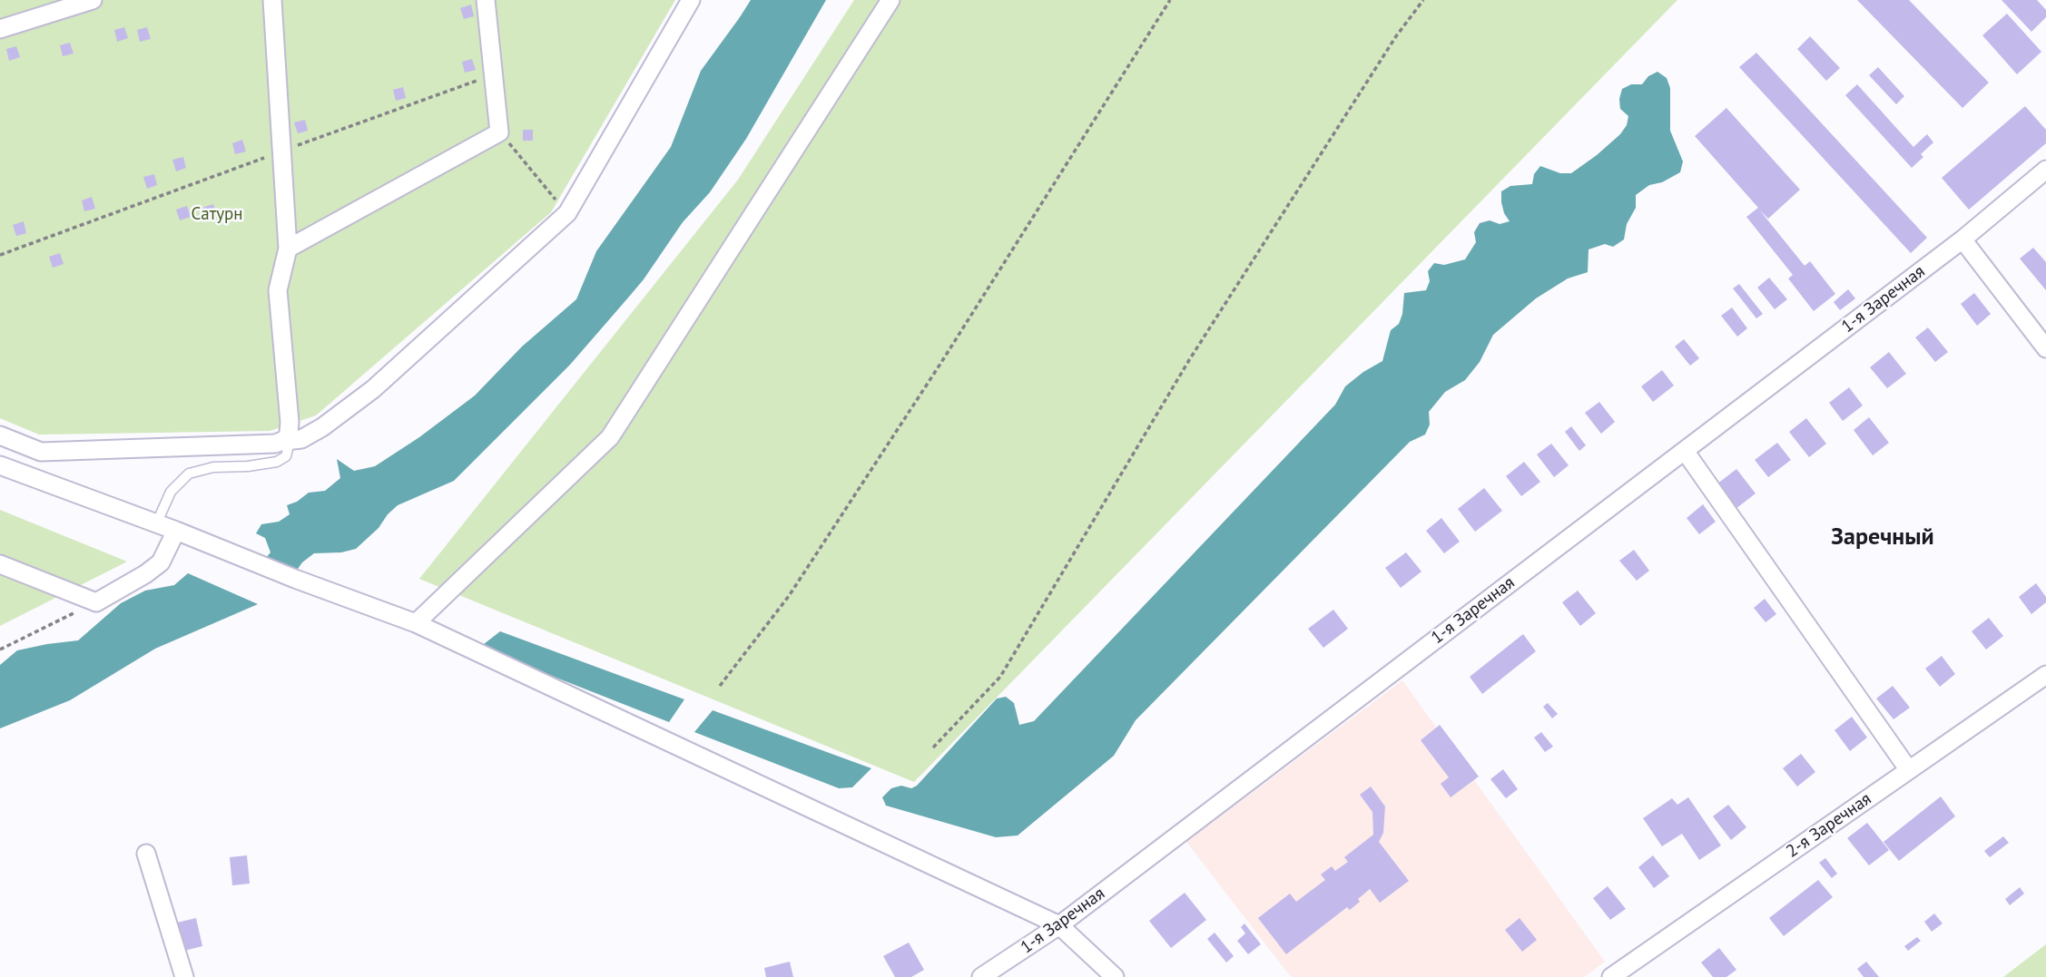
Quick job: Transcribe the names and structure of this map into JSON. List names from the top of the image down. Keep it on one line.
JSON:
{"streets":{"street":["1-я Заречная","2-я Заречная"]},"districts":["Заречный"],"parks":["Сатурн"]}
